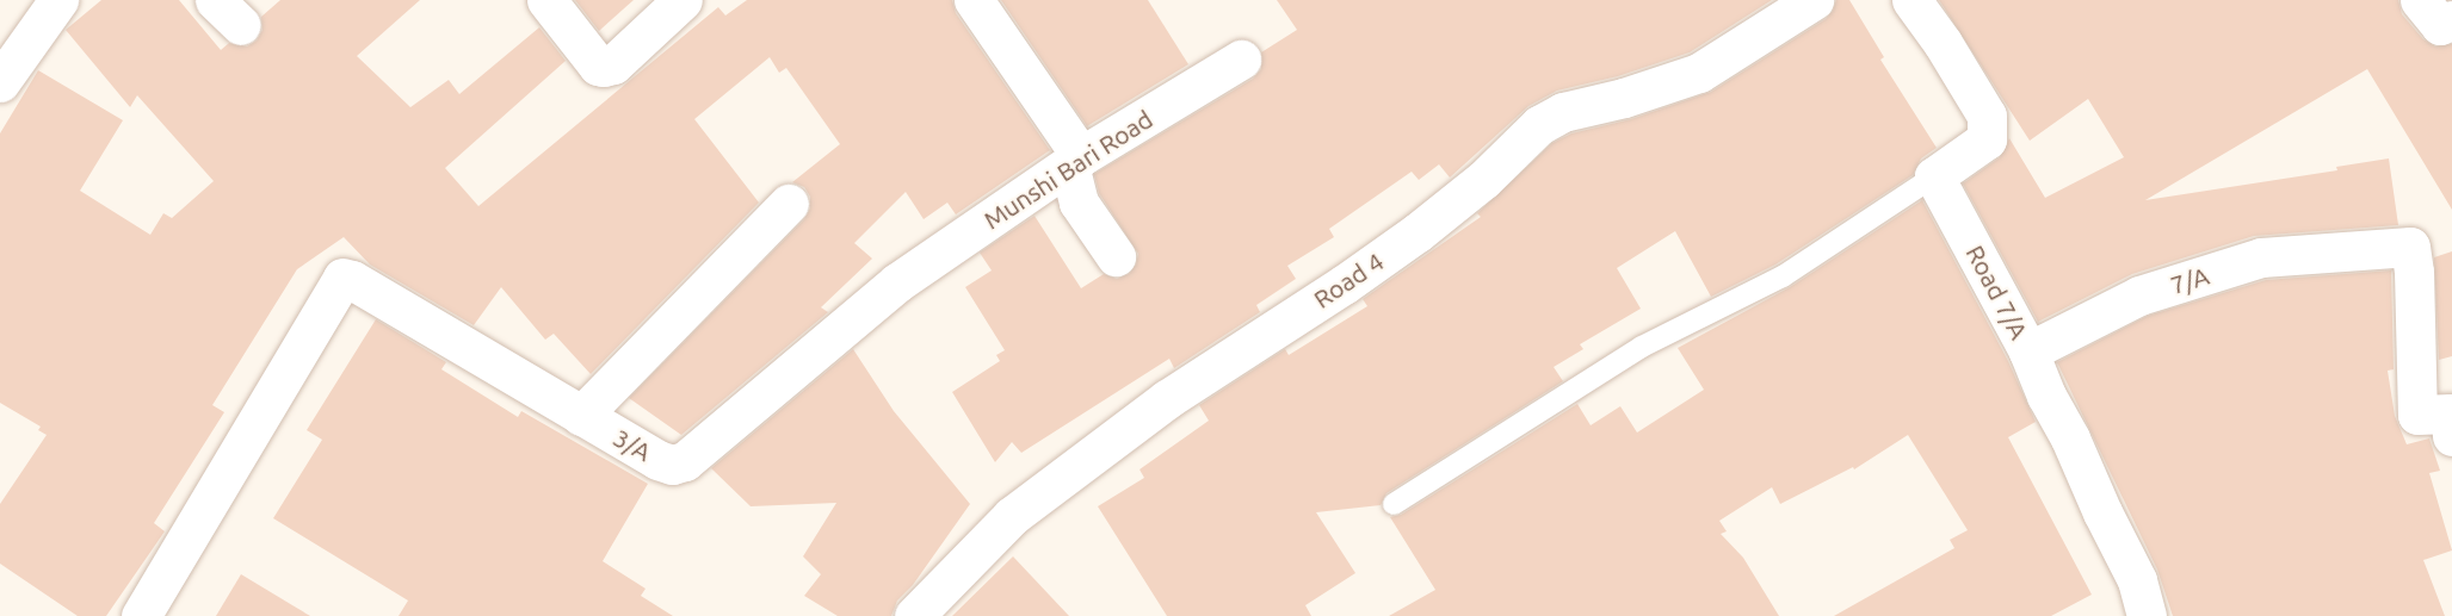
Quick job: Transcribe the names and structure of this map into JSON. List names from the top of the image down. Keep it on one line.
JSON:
{"streets":{"street":["Munshi Bari Road","Road 4","7/A","Road 7/A","3/A"]},"crossings":[["Munshi Bari Road","3/A"],["7/A","Road 7/A"]]}
